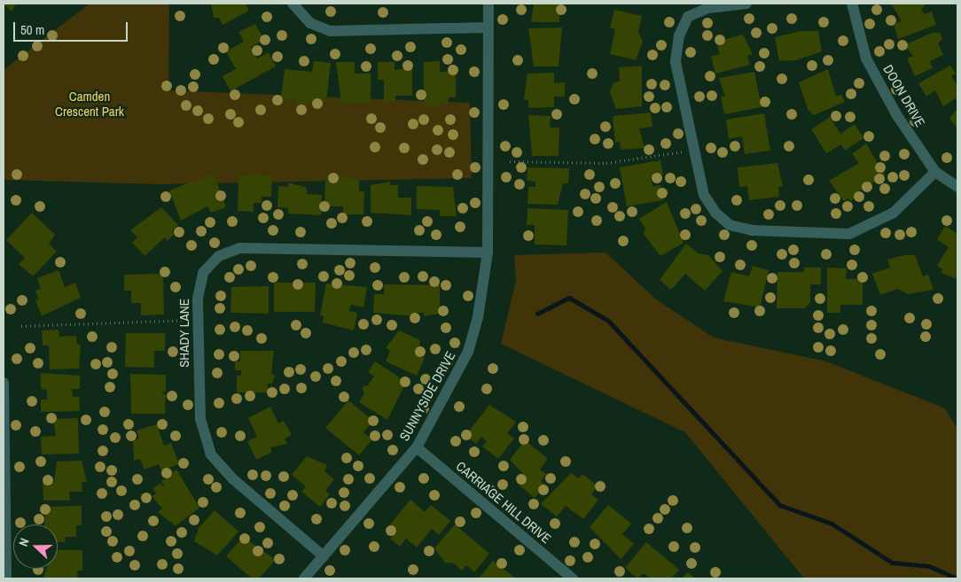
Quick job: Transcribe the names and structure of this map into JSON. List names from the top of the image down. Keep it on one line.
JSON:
{"streets":{"street":["DOON DRIVE","SHADY LANE","SUNNYSIDE DRIVE","CARRIAGE HILL DRIVE"]},"crossings":[["SHADY LANE","SUNNYSIDE DRIVE"],["SUNNYSIDE DRIVE","CARRIAGE HILL DRIVE"]],"parks":["Camden Crescent Park"],"scale_bar":"50 m","north":"left"}
